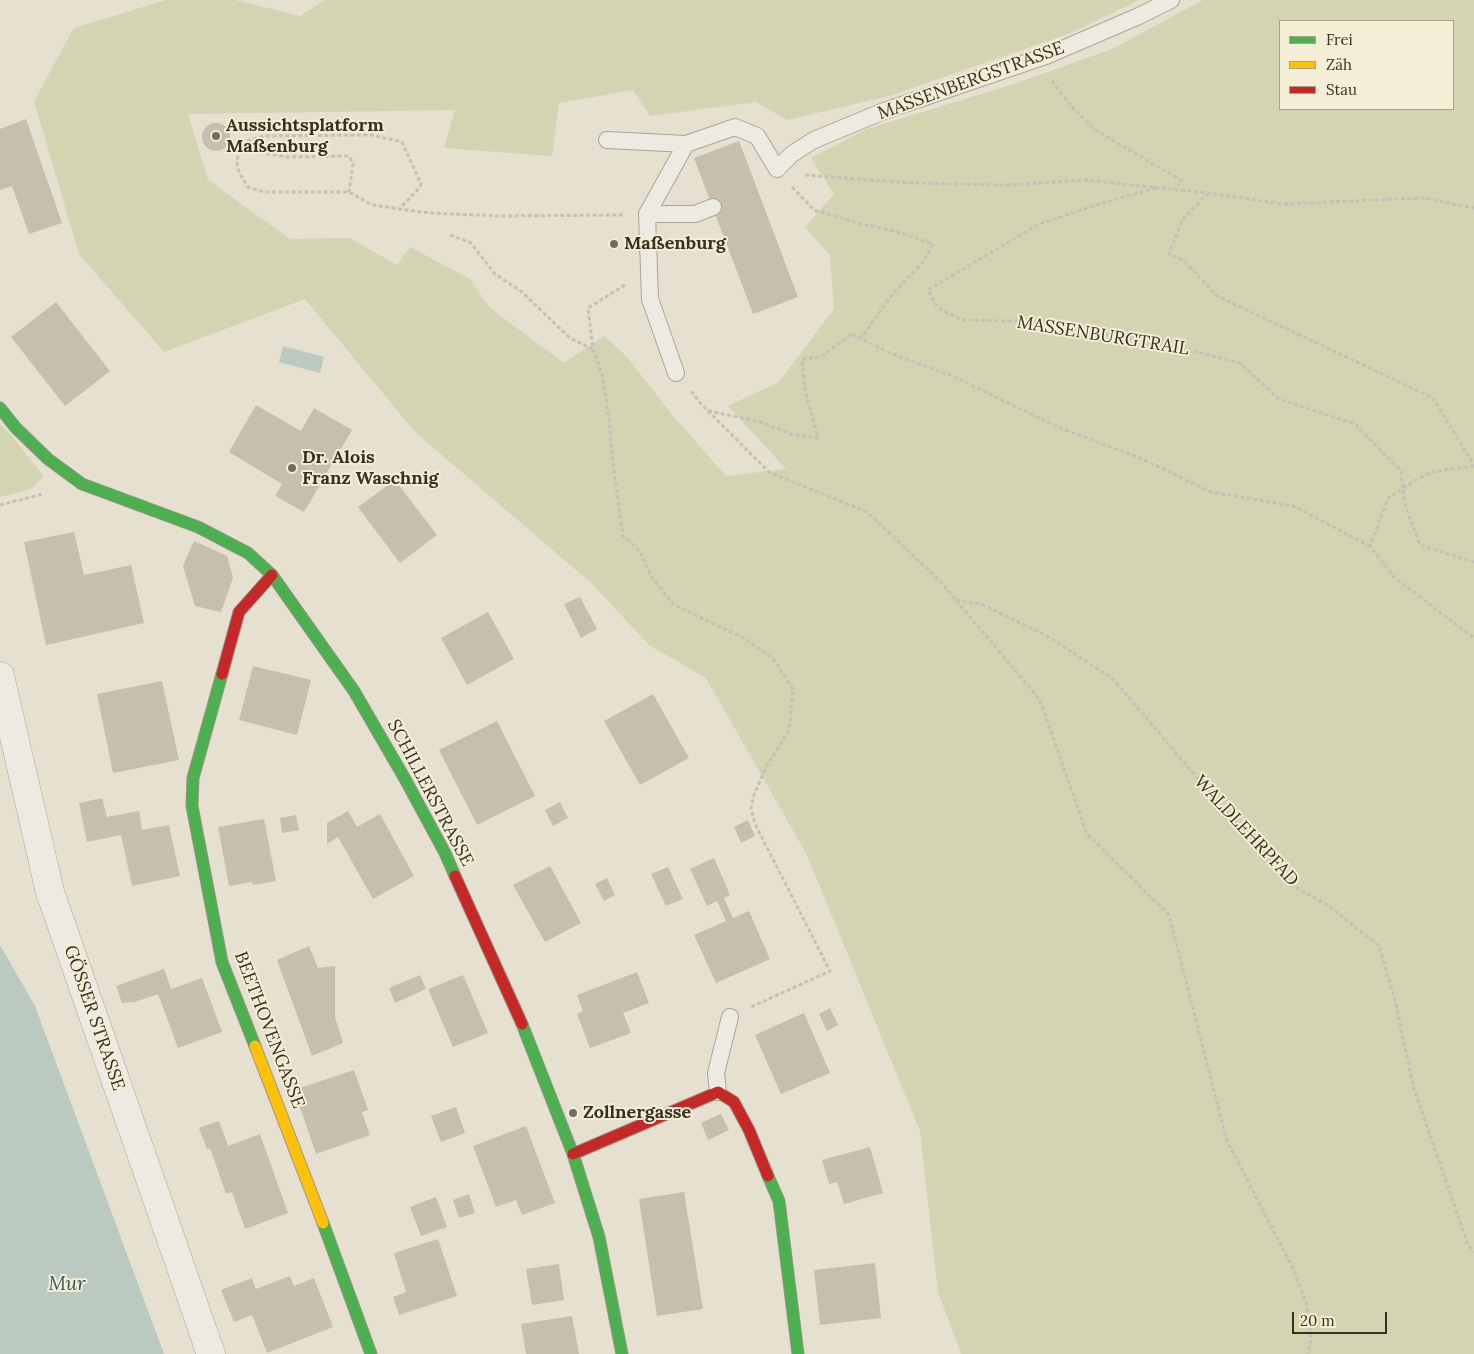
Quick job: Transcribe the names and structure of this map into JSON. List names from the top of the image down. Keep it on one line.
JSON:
{"streets":{"street":["SCHILLERSTRASSE","GÖSSER STRASSE","BEETHOVENGASSE"],"lane":["MASSENBERGSTRASSE"],"path":["MASSENBURGTRAIL","WALDLEHRPFAD"]},"crossings":[["SCHILLERSTRASSE","BEETHOVENGASSE"]],"water":["Mur"],"places":["Aussichtsplatform Maßenburg","Maßenburg","Dr. Alois Franz Waschnig","Zollnergasse"],"legend":["Frei","Zäh","Stau"],"scale_bar":"20 m"}
